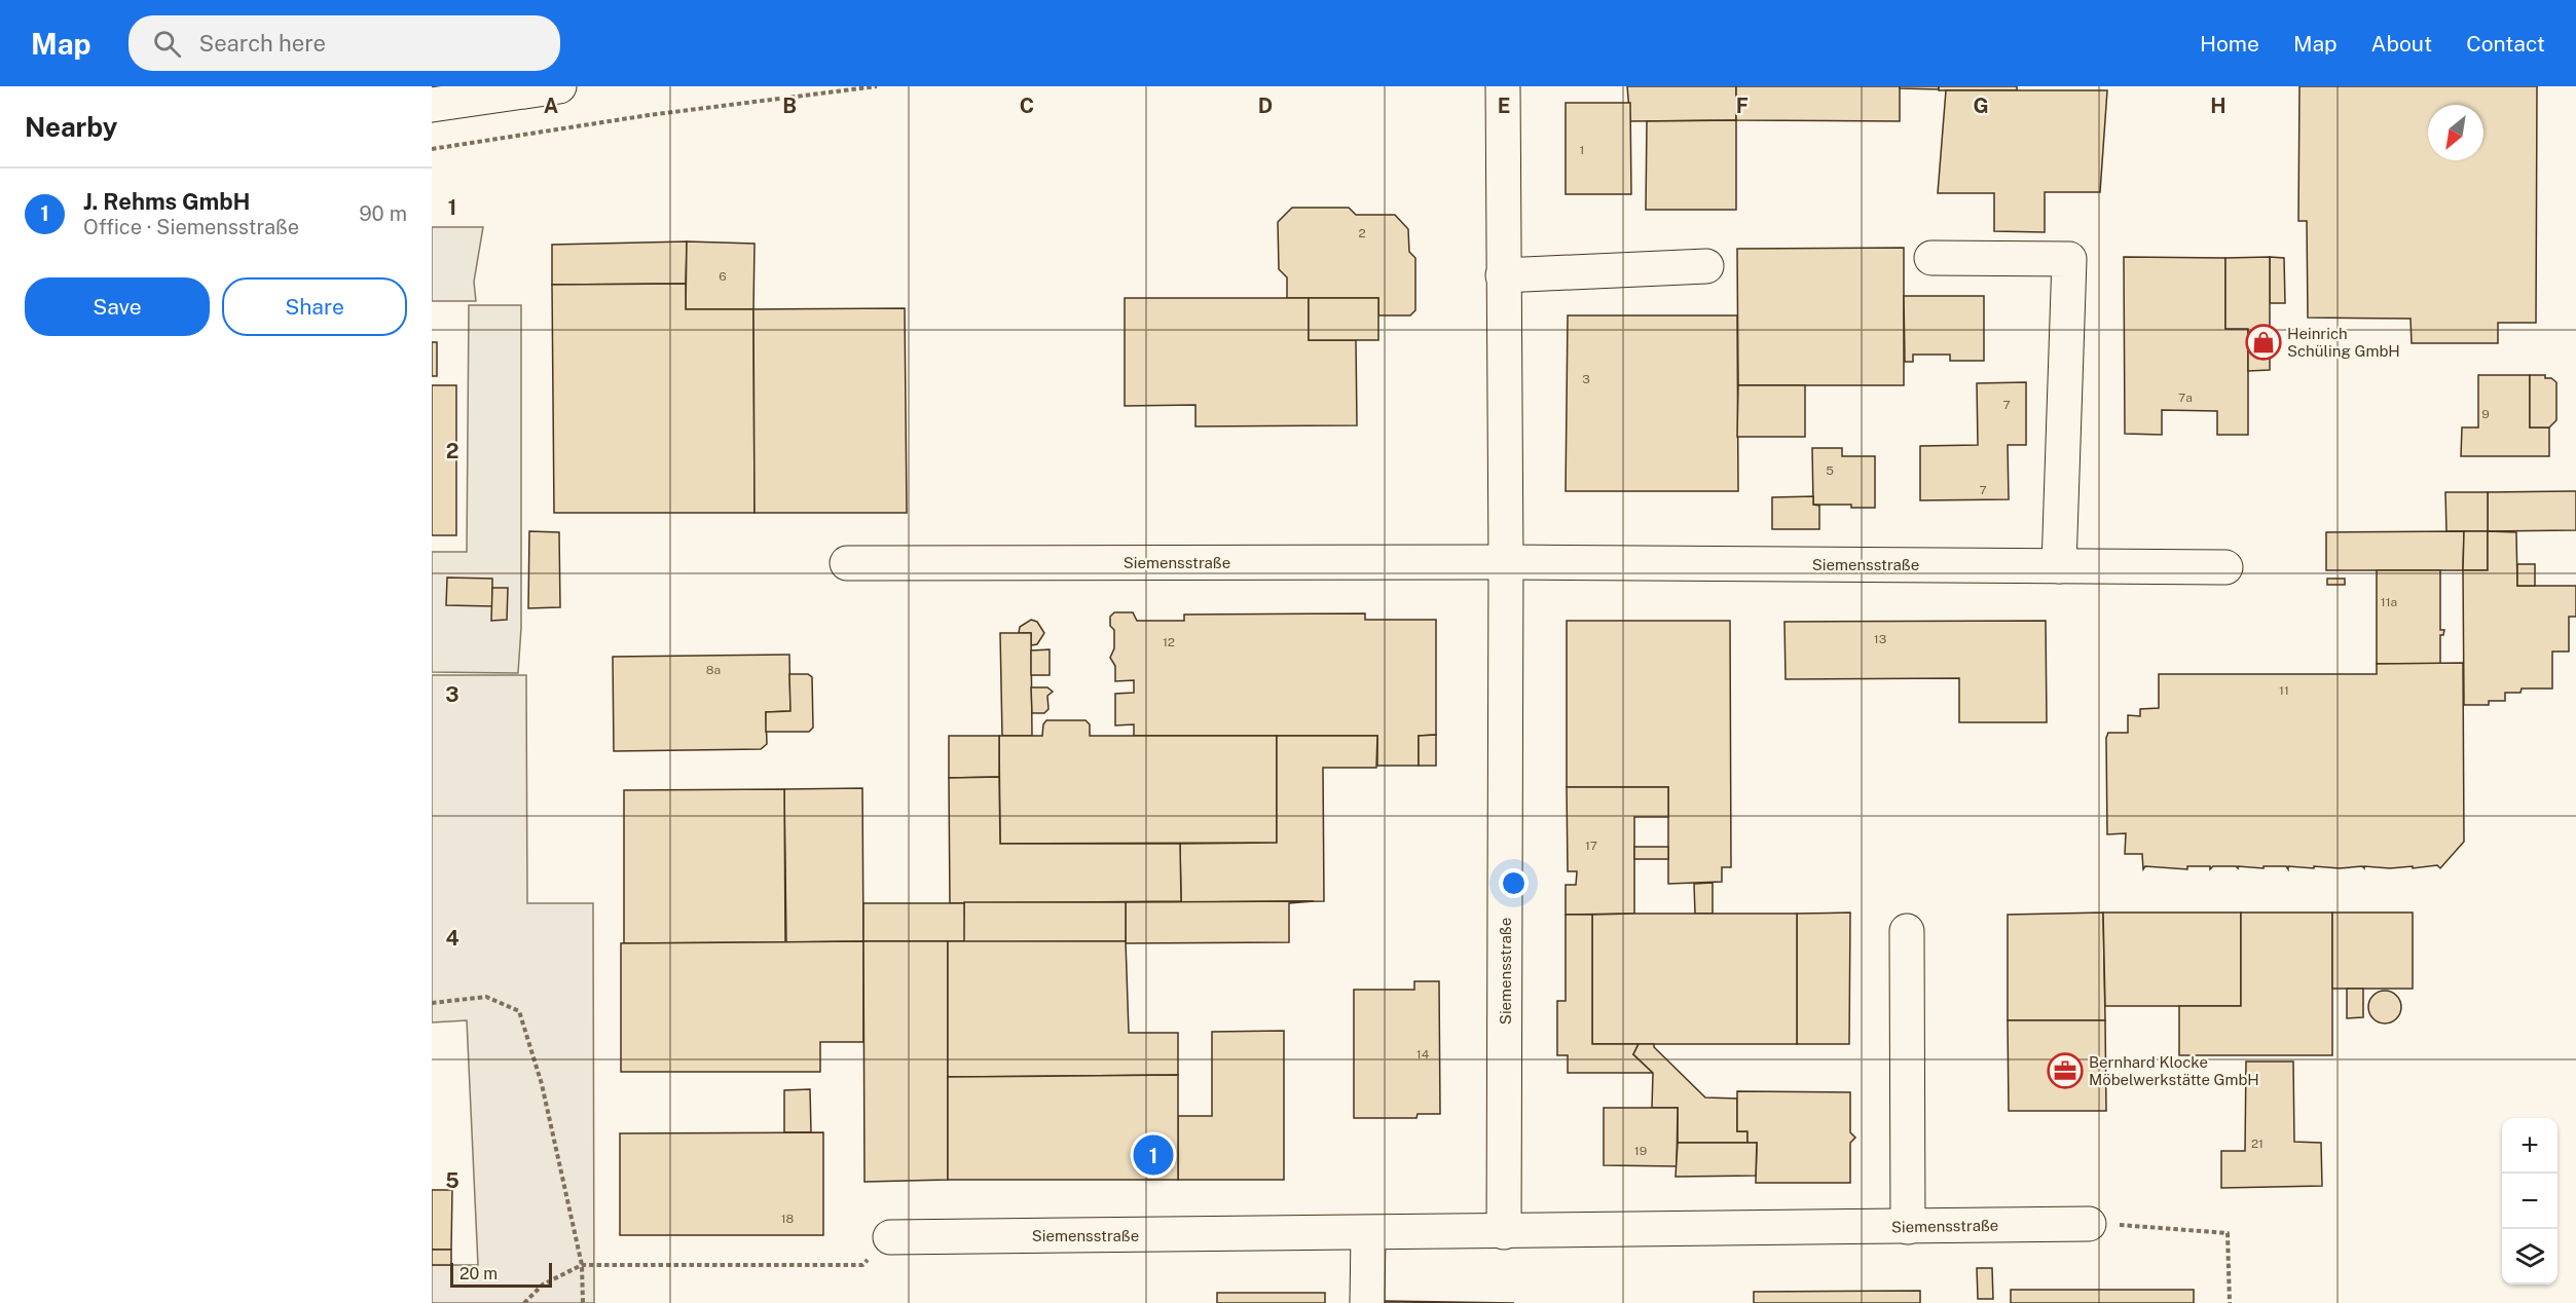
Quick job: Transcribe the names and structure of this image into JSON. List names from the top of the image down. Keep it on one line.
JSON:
{"streets":{"street":["Siemensstraße"]},"places":{"shop":["Heinrich Schüling GmbH"],"office":["Bernhard Klocke Möbelwerkstätte GmbH"]},"house_numbers":["1","2","6","3","7a","7","9","5","7","11a","13","12","8a","11","17","14","21","19","18"],"scale_bar":"20 m","north":"bottom left","page":{"header":"Map","search":"Search here","nav":["Home","Map","About","Contact"],"heading":"Nearby","list":[{"mark":"1","name":"J. Rehms GmbH","note":"Office · Siemensstraße","value":"90 m"}],"buttons":["Save","Share"],"map_buttons":["+","−"],"pins":"1","scale":"20 m"},"grid":{"columns":["A","B","C","D","E","F","G","H"],"rows":["1","2","3","4","5"]}}
